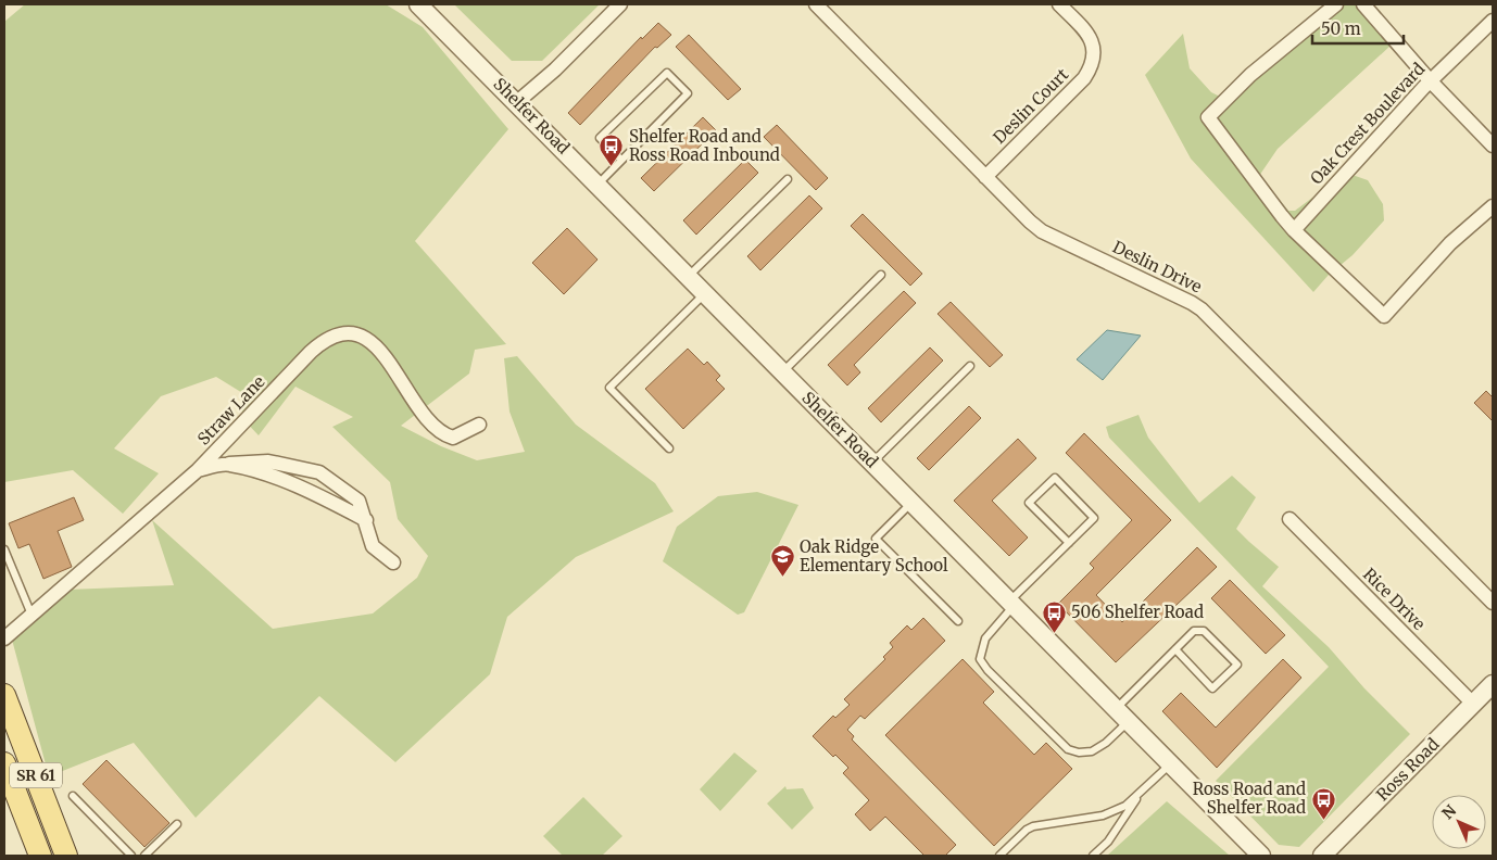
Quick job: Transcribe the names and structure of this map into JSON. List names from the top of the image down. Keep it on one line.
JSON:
{"streets":{"main road":["SR 61"],"street":["Deslin Court","Shelfer Road","Oak Crest Boulevard","Deslin Drive","Straw Lane","Rice Drive","Ross Road"]},"crossings":[["Deslin Court","Deslin Drive"],["Rice Drive","Ross Road"]],"places":{"bus stop":["Shelfer Road and Ross Road Inbound","506 Shelfer Road","Ross Road and Shelfer Road"],"school or university":["Oak Ridge Elementary School"]},"scale_bar":"50 m","north":"top left"}
